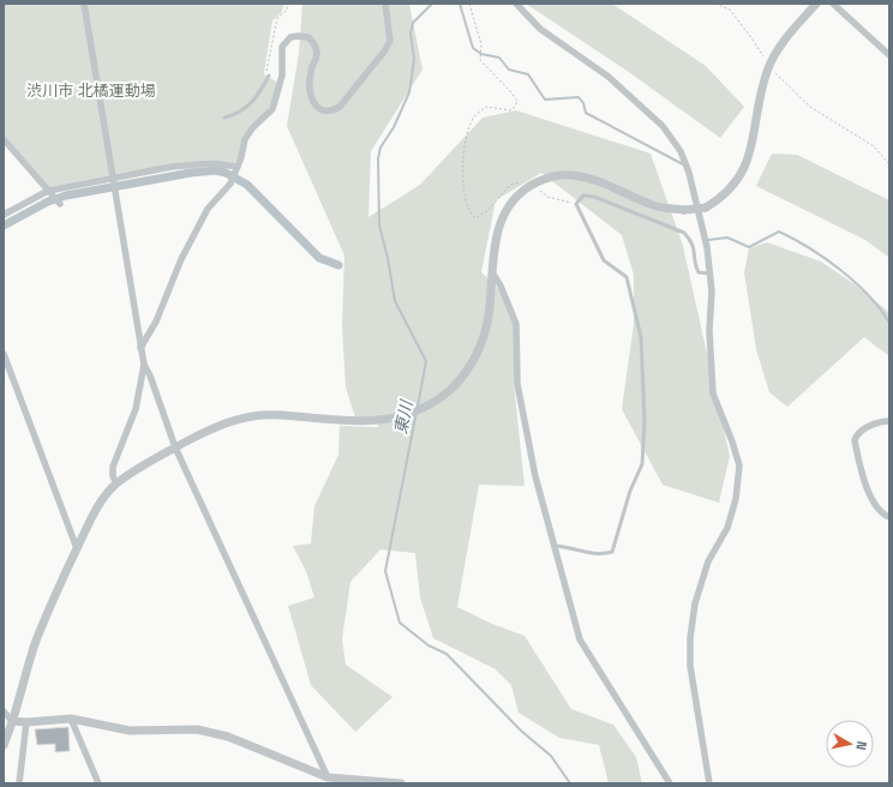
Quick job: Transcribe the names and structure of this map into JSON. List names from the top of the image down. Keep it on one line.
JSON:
{"water":["東川"],"parks":["渋川市 北橘運動場"],"north":"right"}
